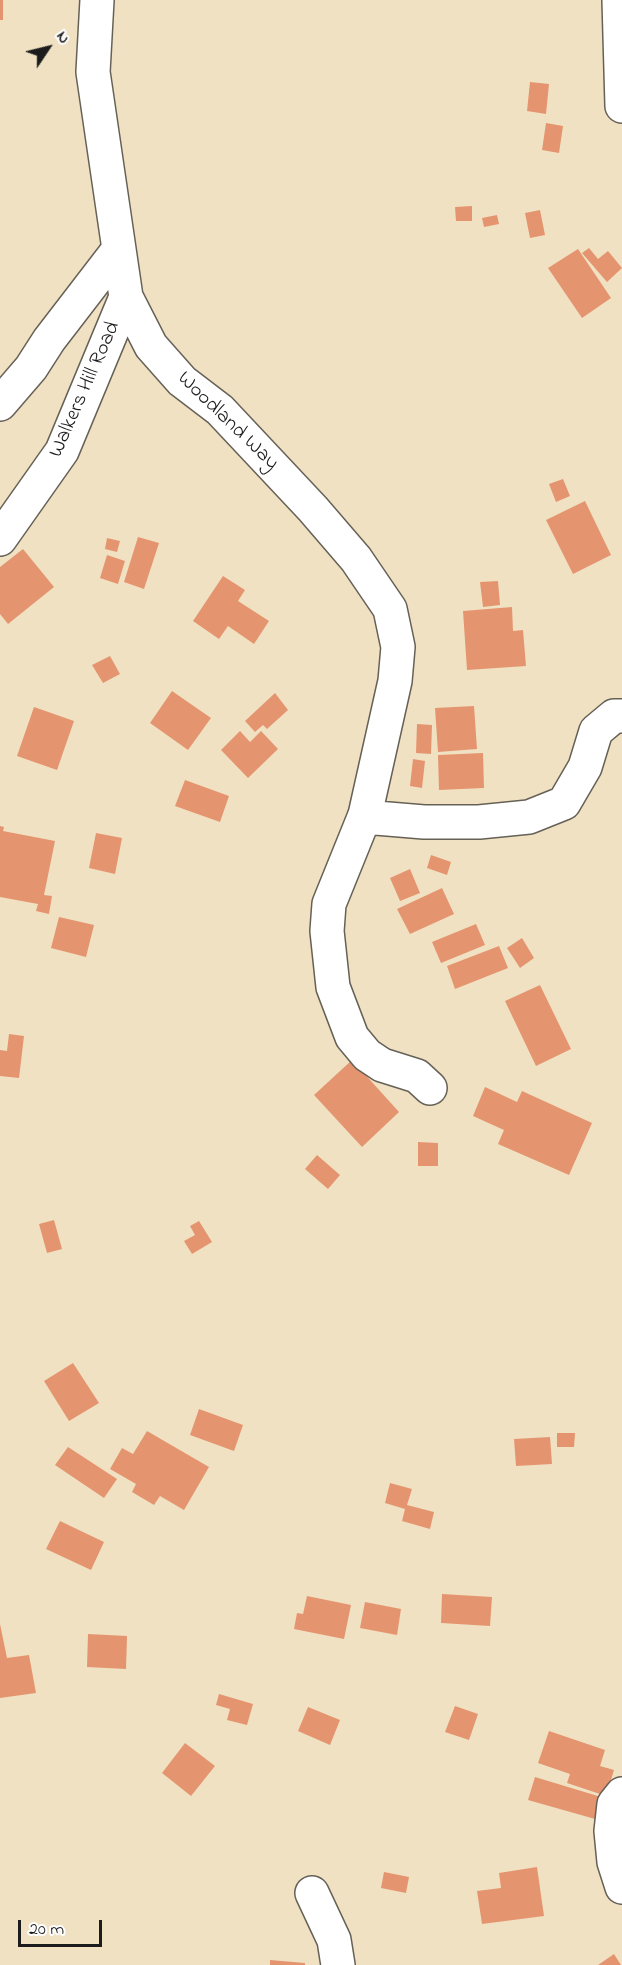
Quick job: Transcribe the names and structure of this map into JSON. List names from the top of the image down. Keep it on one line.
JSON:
{"streets":{"street":["Walkers Hill Road","Woodland Way"]},"crossings":[["Walkers Hill Road","Woodland Way"]],"scale_bar":"20 m","north":"top right"}
